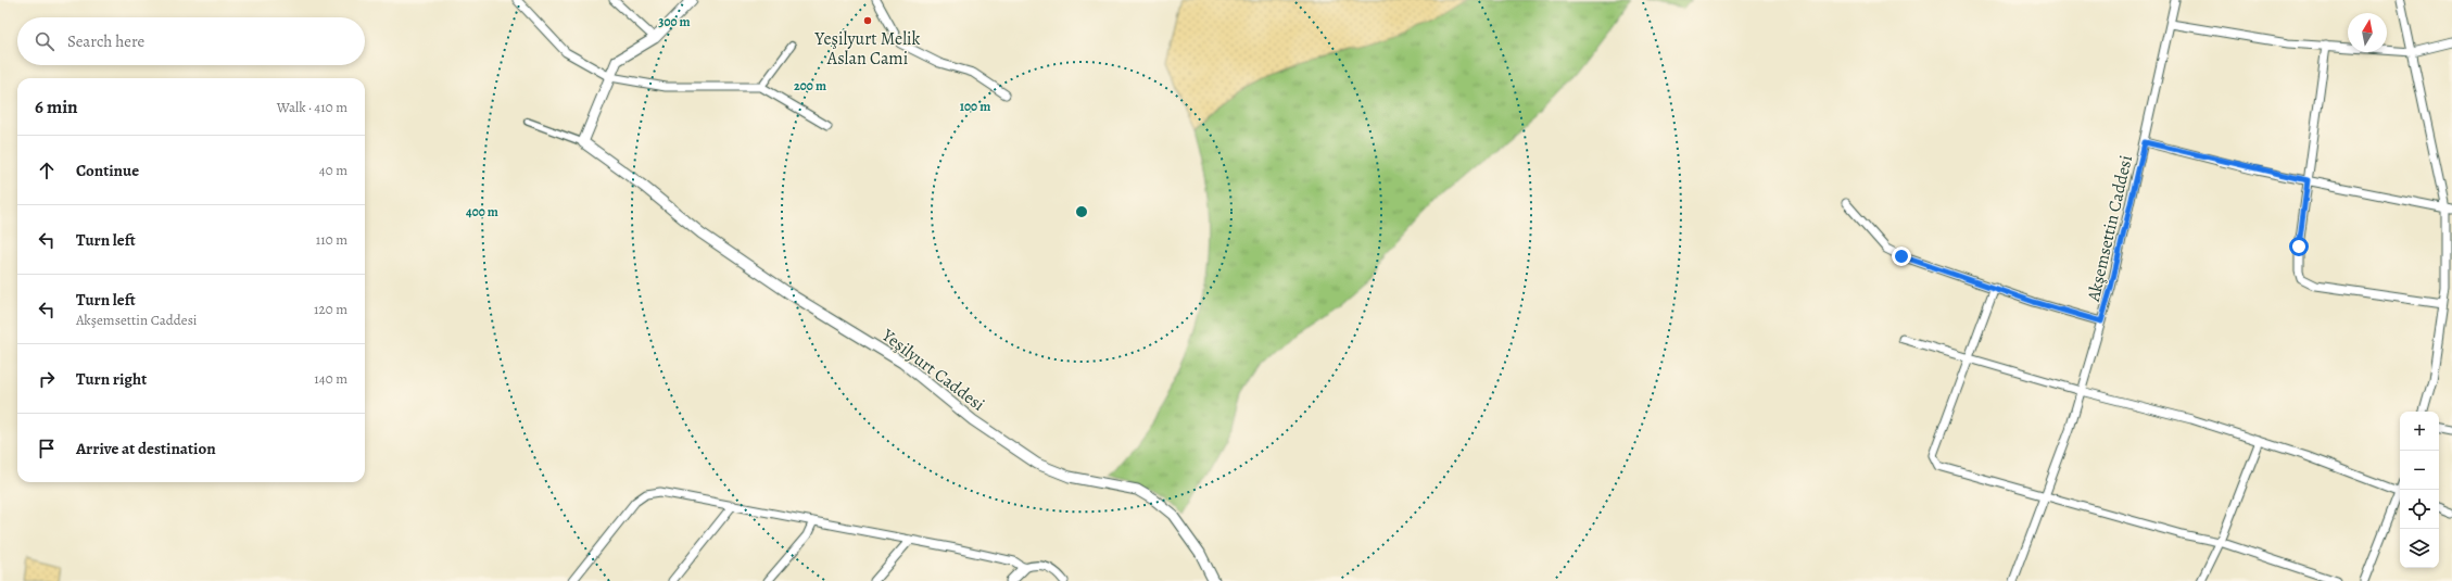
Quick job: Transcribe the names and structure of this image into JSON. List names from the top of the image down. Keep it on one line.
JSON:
{"streets":{"street":["Akşemsettin Caddesi","Yeşilyurt Caddesi"]},"places":["Yeşilyurt Melik Aslan Cami"],"north":"top","page":{"search":"Search here","heading":["6 min","Walk · 410 m"],"list":[["Continue","40 m"],["Turn left","110 m"],["Turn left","Akşemsettin Caddesi","120 m"],["Turn right","140 m"],"Arrive at destination"],"map_buttons":["+","−"]},"rings":["300 m","200 m","100 m","400 m"]}
